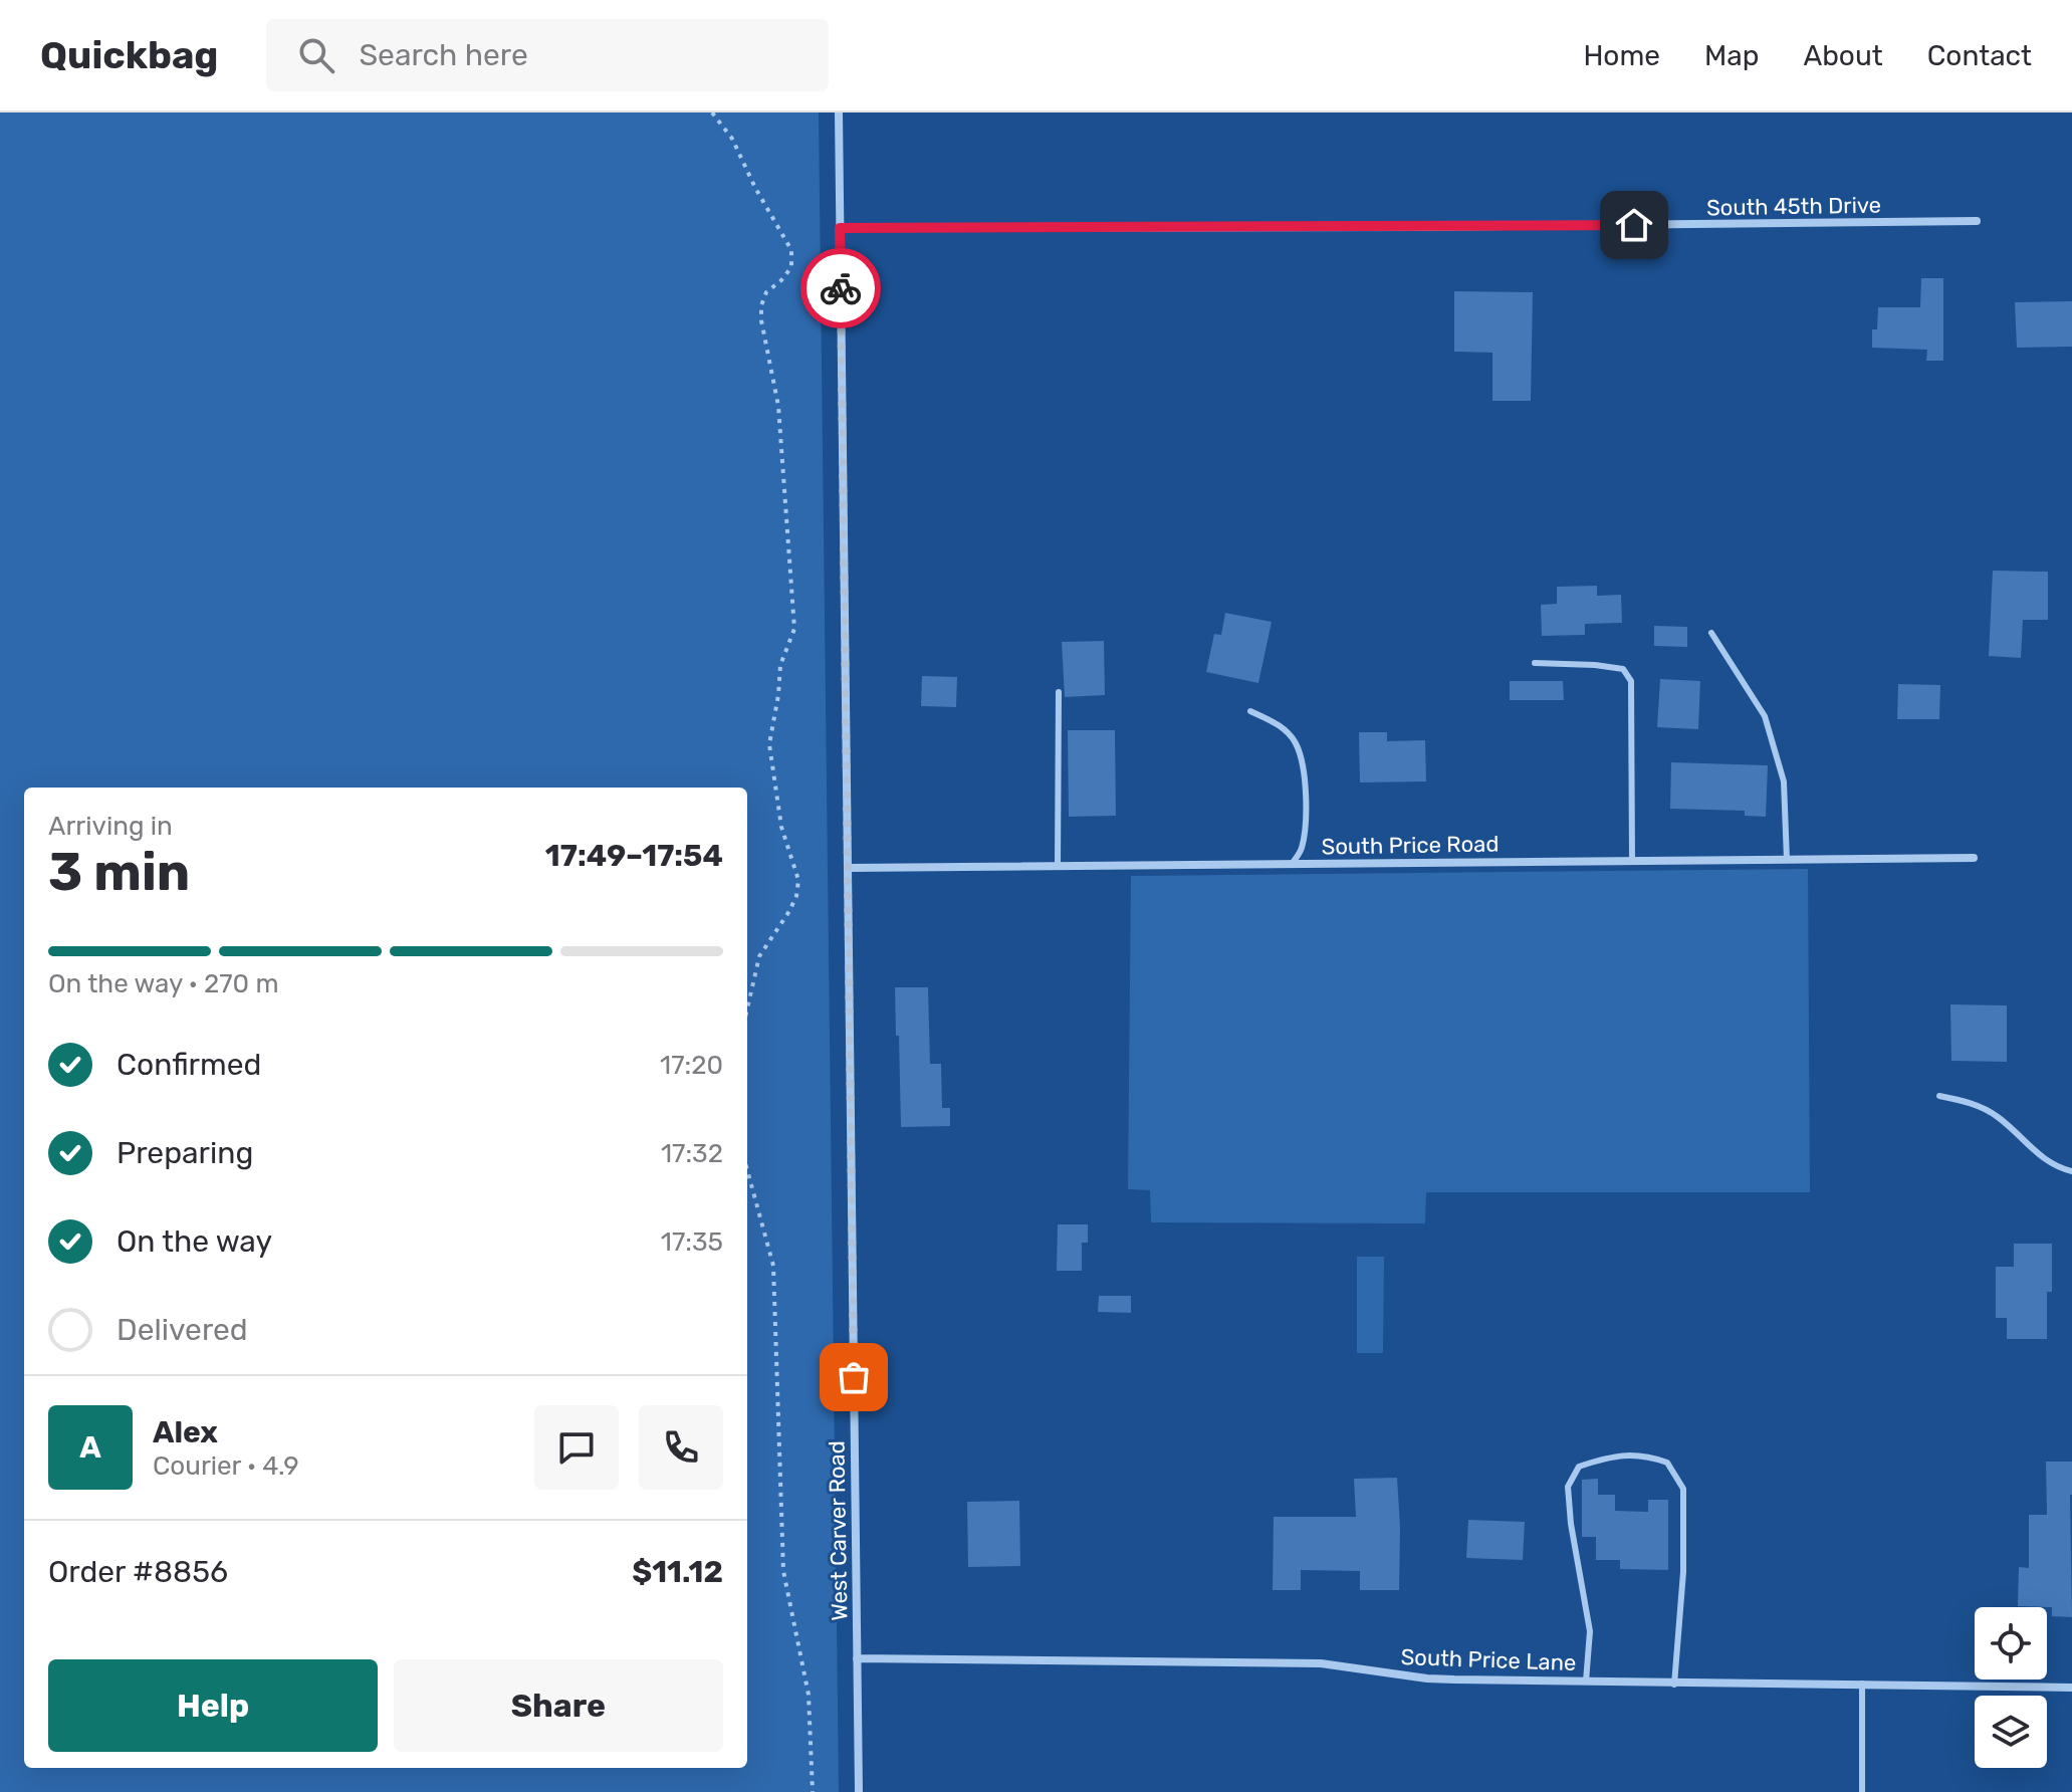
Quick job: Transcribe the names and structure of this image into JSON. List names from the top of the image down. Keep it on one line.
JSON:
{"streets":{"street":["South 45th Drive","South Price Road","West Carver Road","South Price Lane"]},"crossings":[["South 45th Drive","West Carver Road"],["South Price Road","West Carver Road"],["West Carver Road","South Price Lane"]],"page":{"header":"Quickbag","search":"Search here","nav":["Home","Map","About","Contact"],"heading":["3 min","Arriving in","17:49–17:54"],"panel":["Alex","Courier · 4.9","Order #8856","$11.12"],"bar":"On the way · 270 m","list":[["Confirmed","17:20"],["Preparing","17:32"],["On the way","17:35"],"Delivered"],"round":"A","buttons":["Help","Share"]}}
